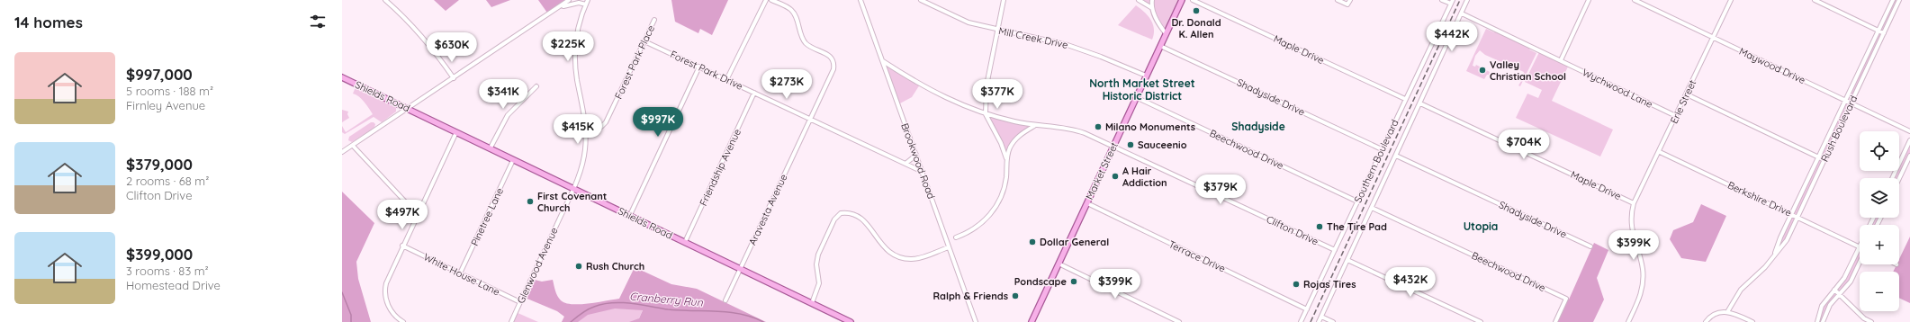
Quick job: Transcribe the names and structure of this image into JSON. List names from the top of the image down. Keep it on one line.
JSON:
{"streets":{"main road":["Shields Road","Market Street"],"street":["Mill Creek Drive","Maple Drive","Forest Park Place","Maywood Drive","Forest Park Drive","Wychwood Lane","Shadyside Drive","Erie Street","Rush Boulevard","Beechwood Drive","Brookwood Road","Southern Boulevard","Friendship Avenue","Berkshire Drive","Aravesta Avenue","Pinetree Lane","Clifton Drive","Terrace Drive","Glenwood Avenue","White House Lane"]},"crossings":[["Mill Creek Drive","Market Street"],["Maple Drive","Erie Street"],["Maple Drive","Southern Boulevard"],["Forest Park Place","Forest Park Drive"],["Forest Park Place","Glenwood Avenue"],["Maywood Drive","Erie Street"],["Maywood Drive","Rush Boulevard"],["Forest Park Drive","Brookwood Road"],["Forest Park Drive","Friendship Avenue"],["Forest Park Drive","Aravesta Avenue"],["Wychwood Lane","Erie Street"],["Wychwood Lane","Southern Boulevard"],["Shields Road","Friendship Avenue"],["Shields Road","Aravesta Avenue"],["Shields Road","Pinetree Lane"],["Shields Road","Glenwood Avenue"],["Shadyside Drive","Southern Boulevard"],["Shadyside Drive","Market Street"],["Erie Street","Berkshire Drive"],["Rush Boulevard","Berkshire Drive"],["Beechwood Drive","Southern Boulevard"],["Beechwood Drive","Market Street"],["Brookwood Road","Clifton Drive"],["Southern Boulevard","Clifton Drive"],["Southern Boulevard","Terrace Drive"],["Market Street","Clifton Drive"],["Market Street","Terrace Drive"],["Pinetree Lane","White House Lane"],["Glenwood Avenue","White House Lane"]],"districts":["North Market Street Historic District","Shadyside","Utopia"],"water":["Cranberry Run"],"places":["Dr. Donald K. Allen","Valley Christian School","Milano Monuments","Sauceenio","A Hair Addiction","First Covenant Church","The Tire Pad","Dollar General","Rush Church","Pondscape","Rojas Tires","Ralph & Friends"],"page":{"heading":"14 homes","price":["$442K","$225K","$630K","$273K","$341K","$377K","$997K","$415K","$704K","$379K","$497K","$399K","$432K","$399K"],"list":[{"name":"$997,000","note":"5 rooms · 188 m² · Firnley Avenue"},{"name":"$379,000","note":"2 rooms · 68 m² · Clifton Drive"},{"name":"$399,000","note":"3 rooms · 83 m² · Homestead Drive"}],"map_buttons":["+","−"]}}
